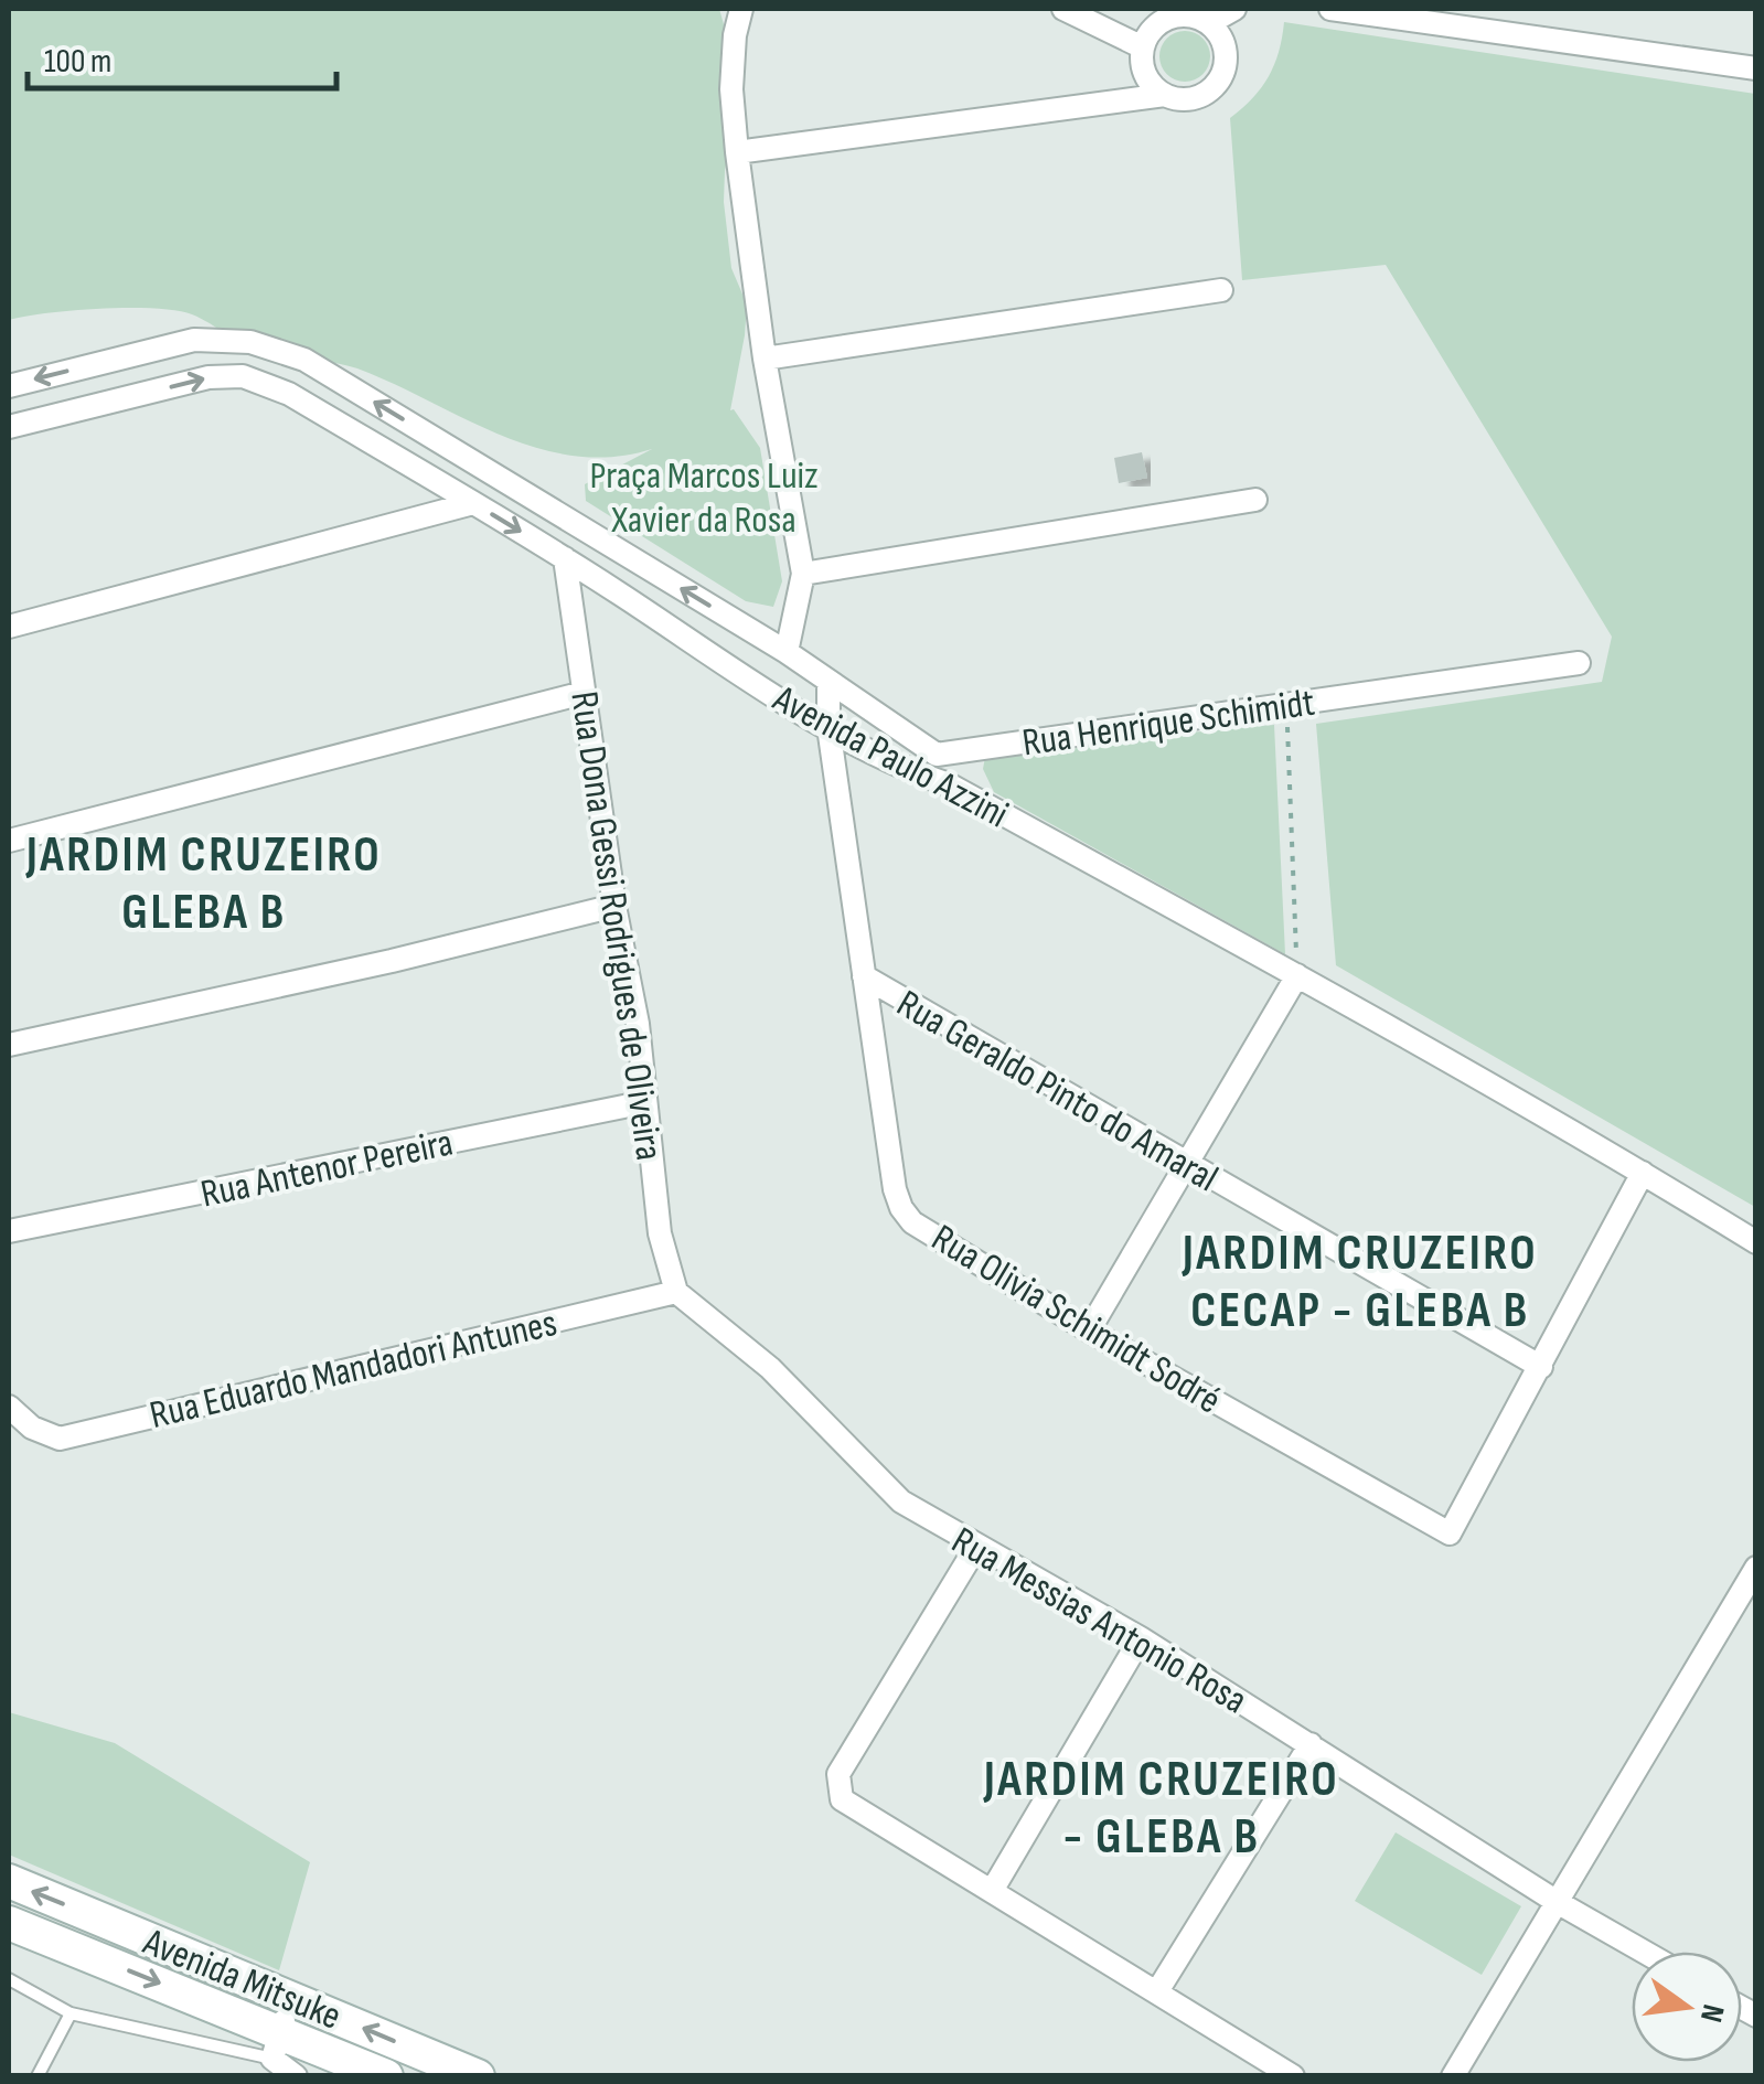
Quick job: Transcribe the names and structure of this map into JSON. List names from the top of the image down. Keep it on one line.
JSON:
{"streets":{"main road":["Avenida Mitsuke"],"street":["Rua Henrique Schimidt","Avenida Paulo Azzini","Rua Dona Gessi Rodrigues de Oliveira","Rua Geraldo Pinto do Amaral","Rua Antenor Pereira","Rua Olivia Schimidt Sodré","Rua Eduardo Mandadori Antunes","Rua Messias Antonio Rosa"]},"crossings":[["Avenida Paulo Azzini","Rua Dona Gessi Rodrigues de Oliveira"],["Avenida Paulo Azzini","Rua Olivia Schimidt Sodré"],["Rua Dona Gessi Rodrigues de Oliveira","Rua Antenor Pereira"],["Rua Dona Gessi Rodrigues de Oliveira","Rua Eduardo Mandadori Antunes"],["Rua Dona Gessi Rodrigues de Oliveira","Rua Messias Antonio Rosa"],["Rua Geraldo Pinto do Amaral","Rua Olivia Schimidt Sodré"],["Rua Eduardo Mandadori Antunes","Rua Messias Antonio Rosa"]],"districts":["JARDIM CRUZEIRO GLEBA B","JARDIM CRUZEIRO CECAP - GLEBA B","JARDIM CRUZEIRO - GLEBA B"],"parks":["Praça Marcos Luiz Xavier da Rosa"],"scale_bar":"100 m","north":"right"}
